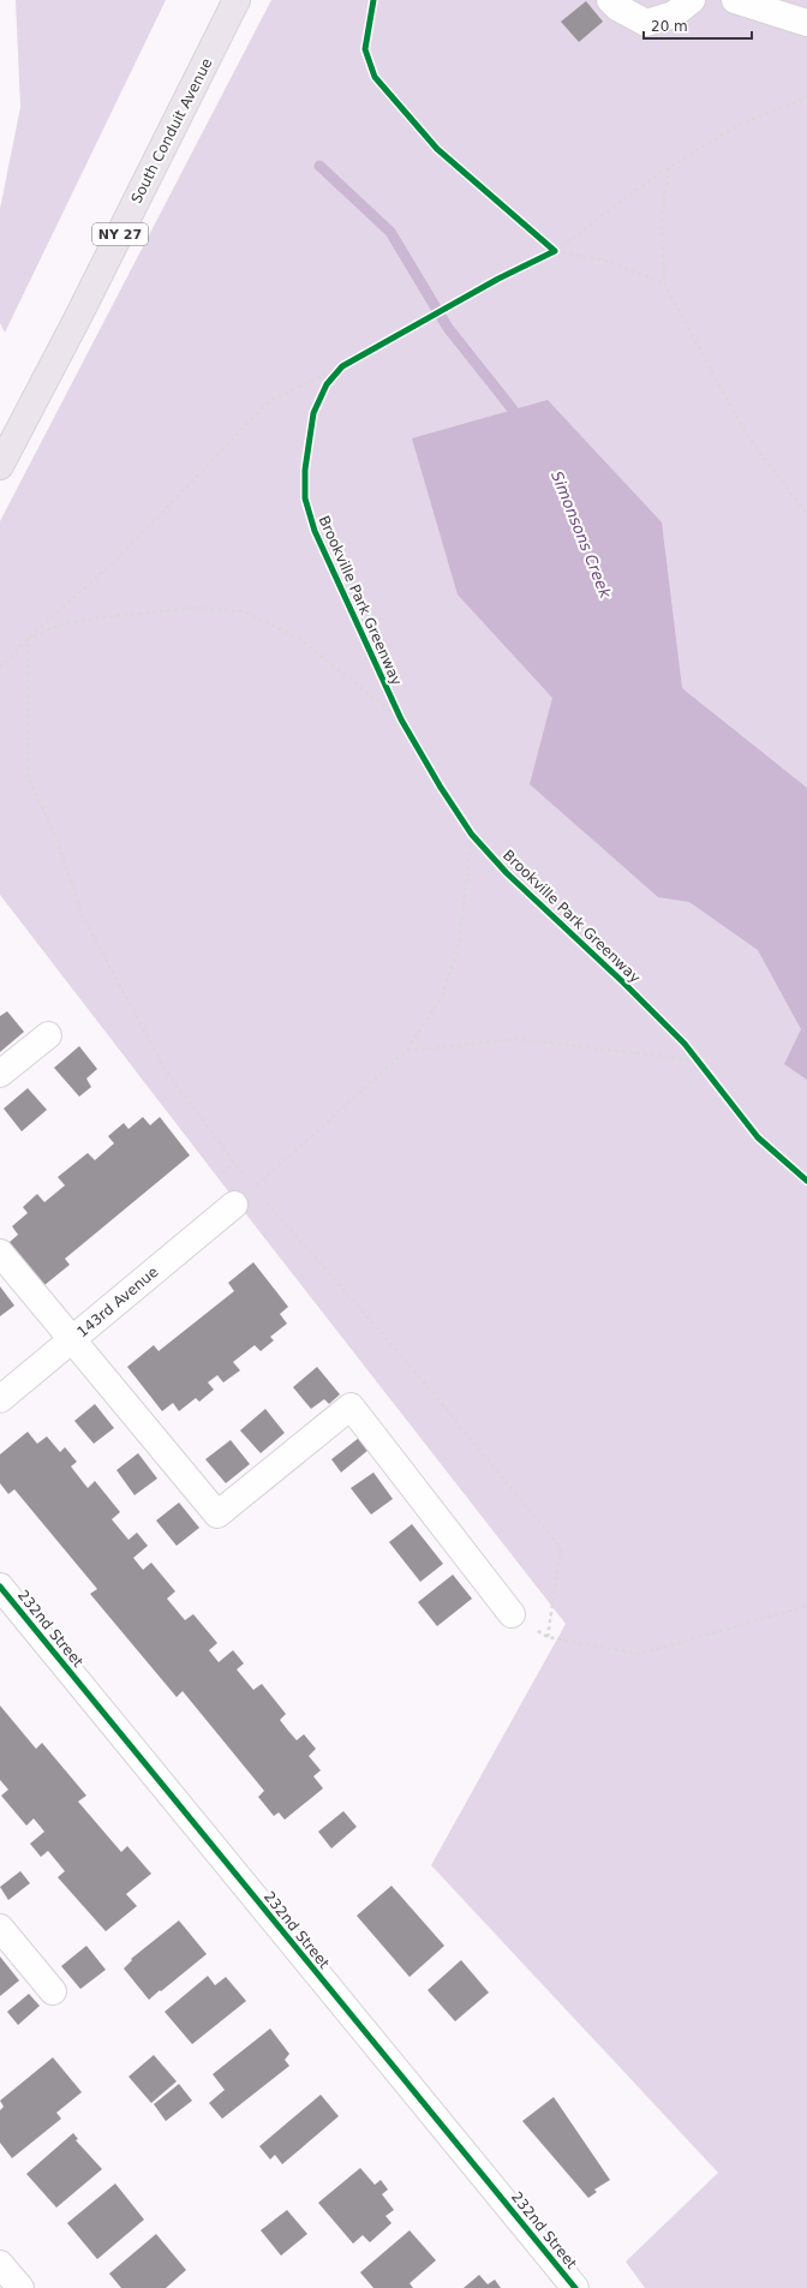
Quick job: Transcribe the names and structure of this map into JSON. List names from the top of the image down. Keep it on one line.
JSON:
{"streets":{"highway":["South Conduit Avenue","NY 27"],"street":["143rd Avenue","232nd Street"],"cycle path":["Brookville Park Greenway"]},"water":["Simonsons Creek"],"scale_bar":"20 m"}
